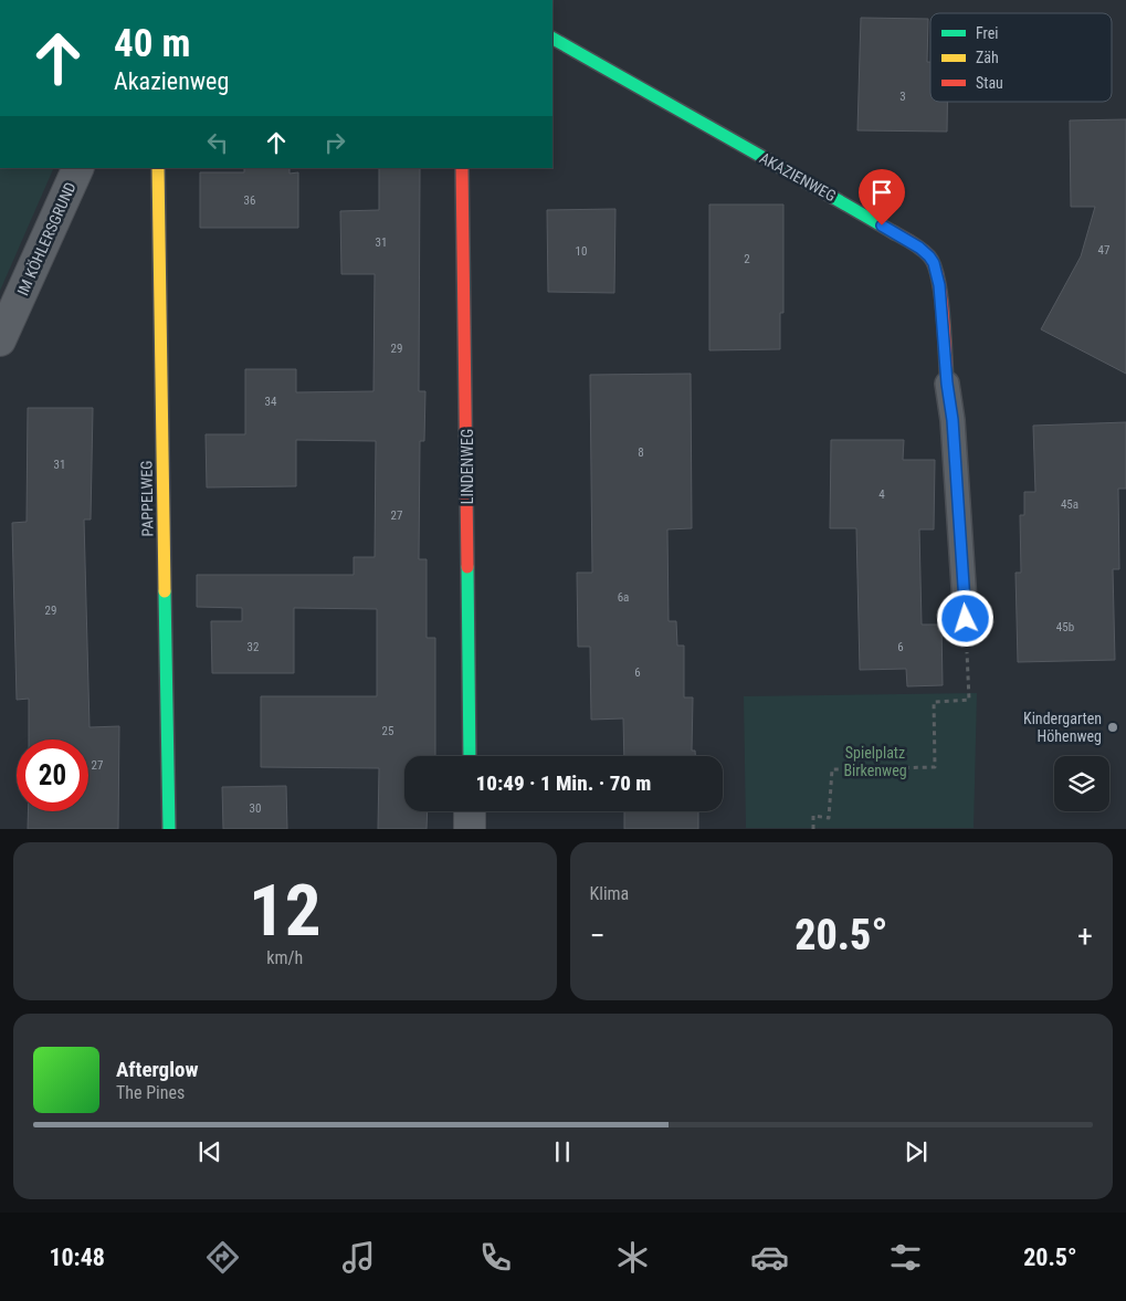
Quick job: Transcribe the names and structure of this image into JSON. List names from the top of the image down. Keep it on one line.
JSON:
{"streets":{"street":["AKAZIENWEG","IM KÖHLERSGRUND","LINDENWEG","PAPPELWEG"]},"parks":["Spielplatz Birkenweg"],"places":["Kindergarten Höhenweg"],"house_numbers":["3","36","31","47","10","2","29","34","8","31","4","45a","27","6a","29","45b","32","6","6","25","27","30"],"legend":["Frei","Zäh","Stau"],"page":{"turn":["40 m","Akazienweg"],"limit":"20","trip":"10:49 · 1 Min. · 70 m","tile":[["12","km/h"],"Klima"],"heat":["−","20.5°","+"],"song":["Afterglow","The Pines"],"tabs":["10:48","20.5°"]}}
